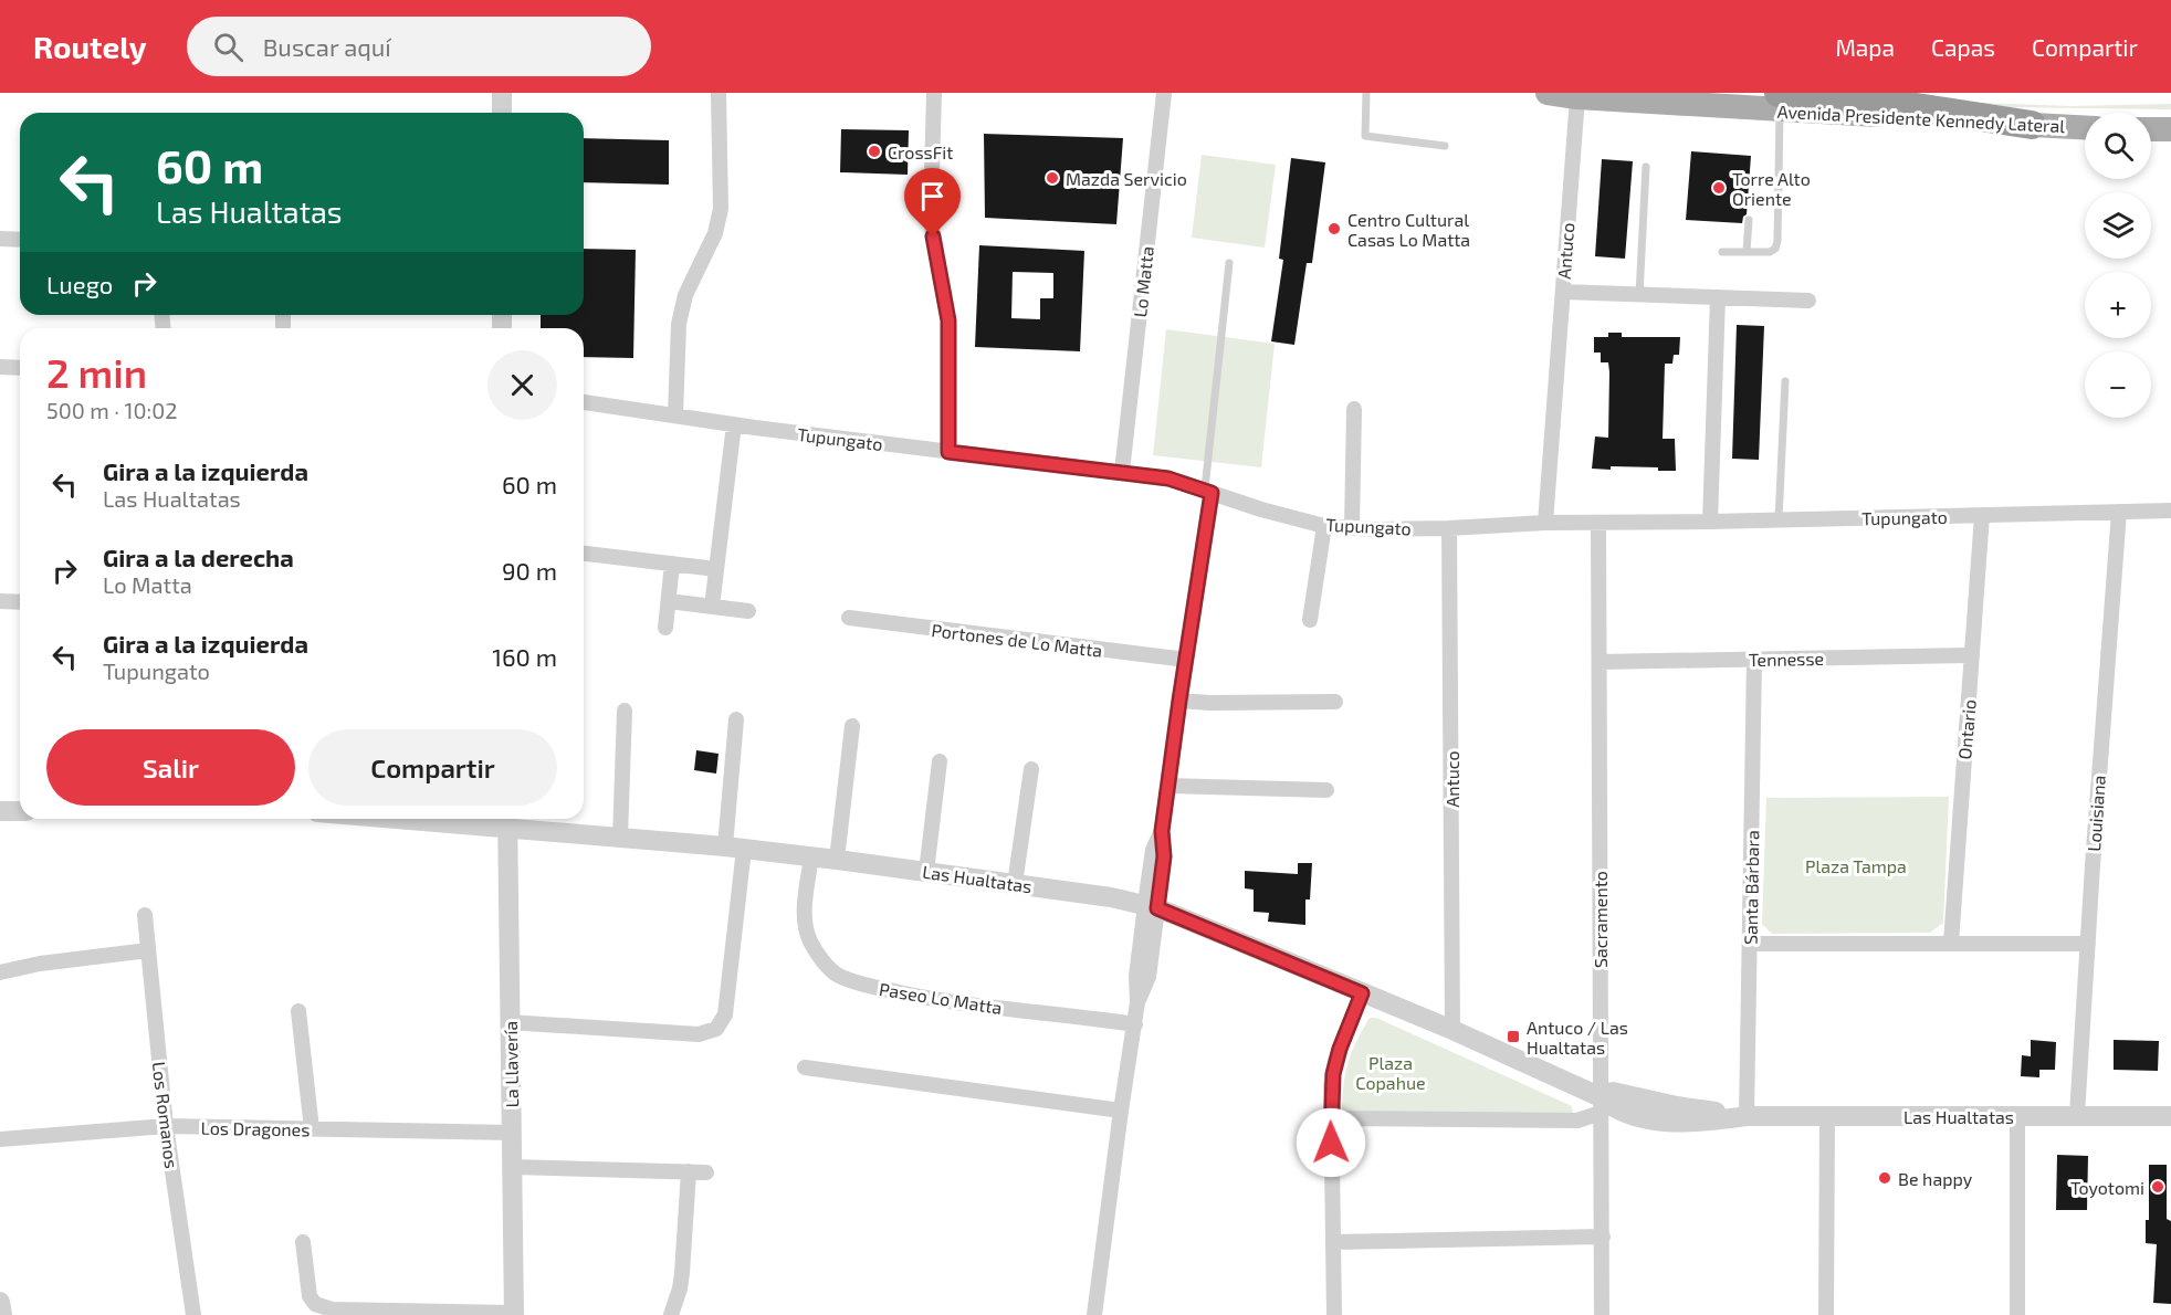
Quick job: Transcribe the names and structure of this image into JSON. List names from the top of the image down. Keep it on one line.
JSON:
{"streets":{"main road":["Avenida Presidente Kennedy Lateral"],"street":["Antuco","Lo Matta","Tupungato","Portones de Lo Matta","Tennesse","Ontario","Louisiana","Las Hualtatas","Santa Bárbara","Sacramento","Paseo Lo Matta","La Llavería","Los Romanos","Los Dragones"]},"crossings":[["Avenida Presidente Kennedy Lateral","Antuco"],["Antuco","Tupungato"],["Antuco","Las Hualtatas"],["Lo Matta","Tupungato"],["Tupungato","Ontario"],["Tupungato","Louisiana"],["Tupungato","Sacramento"],["Tennesse","Ontario"],["Tennesse","Santa Bárbara"],["Tennesse","Sacramento"],["Louisiana","Las Hualtatas"],["Las Hualtatas","Santa Bárbara"],["Las Hualtatas","Sacramento"],["Las Hualtatas","Paseo Lo Matta"],["Las Hualtatas","La Llavería"],["La Llavería","Los Dragones"],["Los Romanos","Los Dragones"]],"parks":["Plaza Tampa","Plaza Copahue"],"places":{"other":["CrossFit","Mazda Servicio","Torre Alto Oriente","Centro Cultural Casas Lo Matta","Be happy","Toyotomi"],"transit":["Antuco / Las Hualtatas"]},"page":{"header":"Routely","search":"Buscar aquí","nav":["Mapa","Capas","Compartir"],"map_buttons":["+","−"],"turn":["60 m","Las Hualtatas"],"then":"Luego","heading":["2 min","500 m · 10:02"],"list":[{"name":"Gira a la izquierda","note":"Las Hualtatas","value":"60 m"},{"name":"Gira a la derecha","note":"Lo Matta","value":"90 m"},{"name":"Gira a la izquierda","note":"Tupungato","value":"160 m"}],"buttons":["Salir","Compartir"]}}
